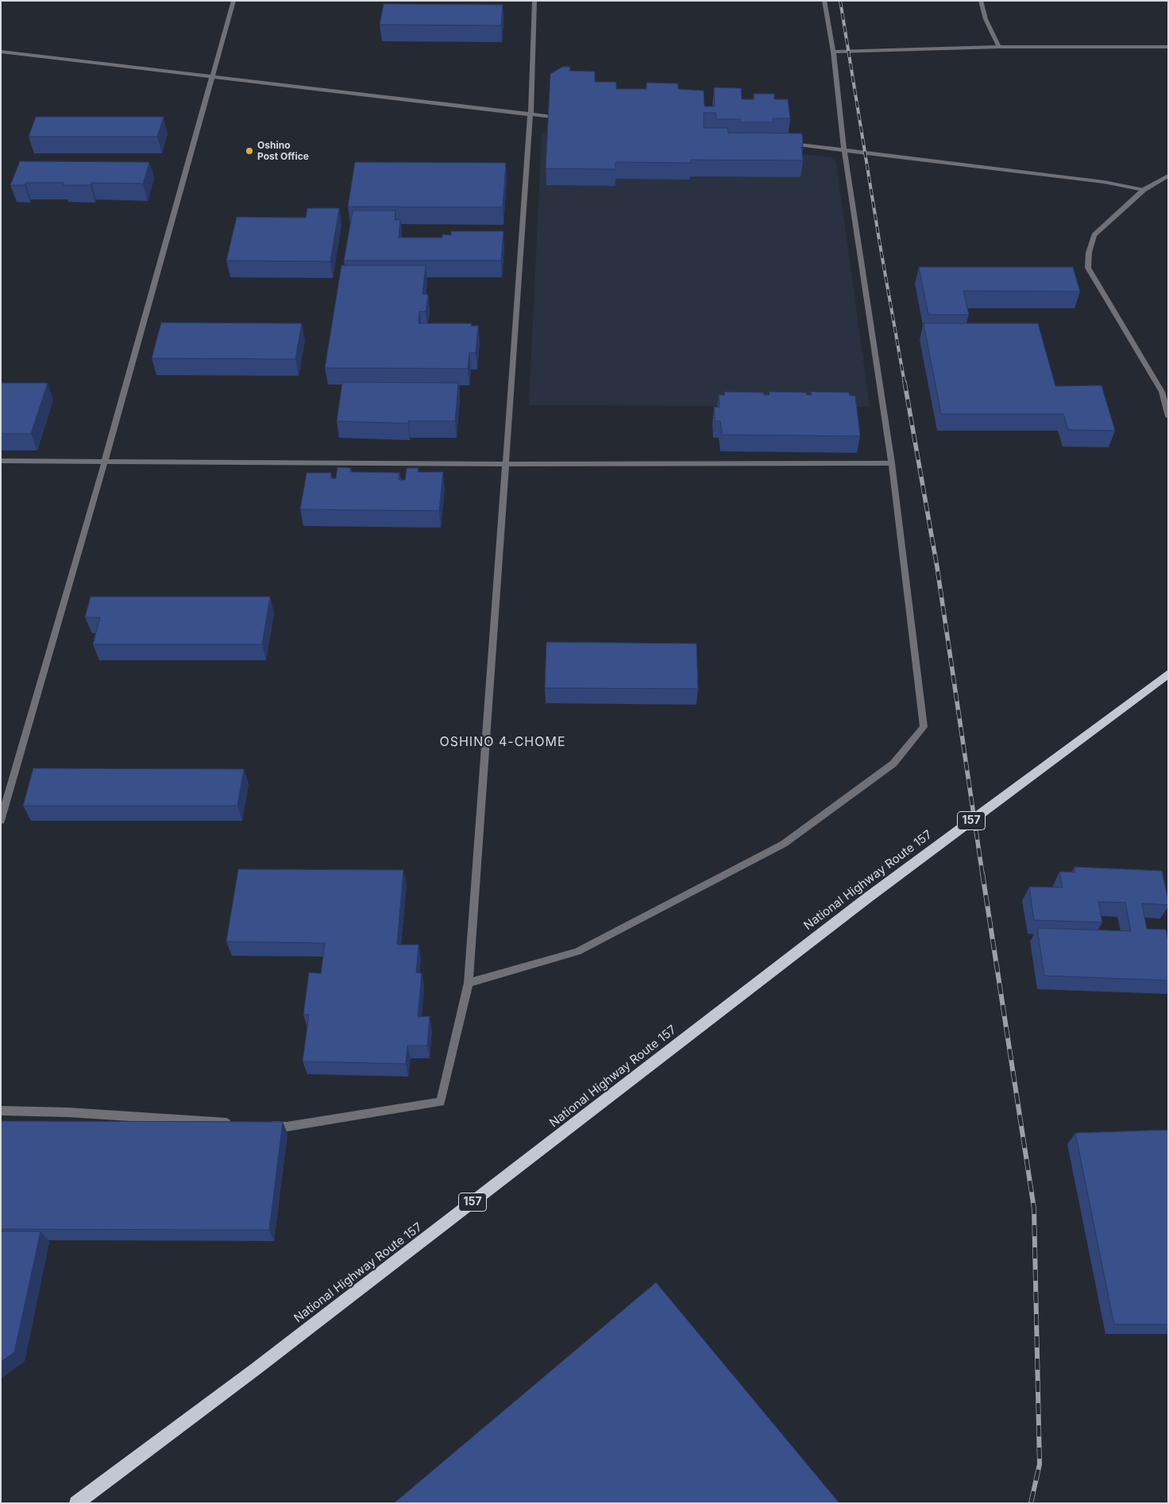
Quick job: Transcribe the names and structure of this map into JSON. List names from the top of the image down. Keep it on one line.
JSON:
{"streets":{"highway":["157","National Highway Route 157"]},"districts":["OSHINO 4-CHOME"],"places":["Oshino Post Office"]}
